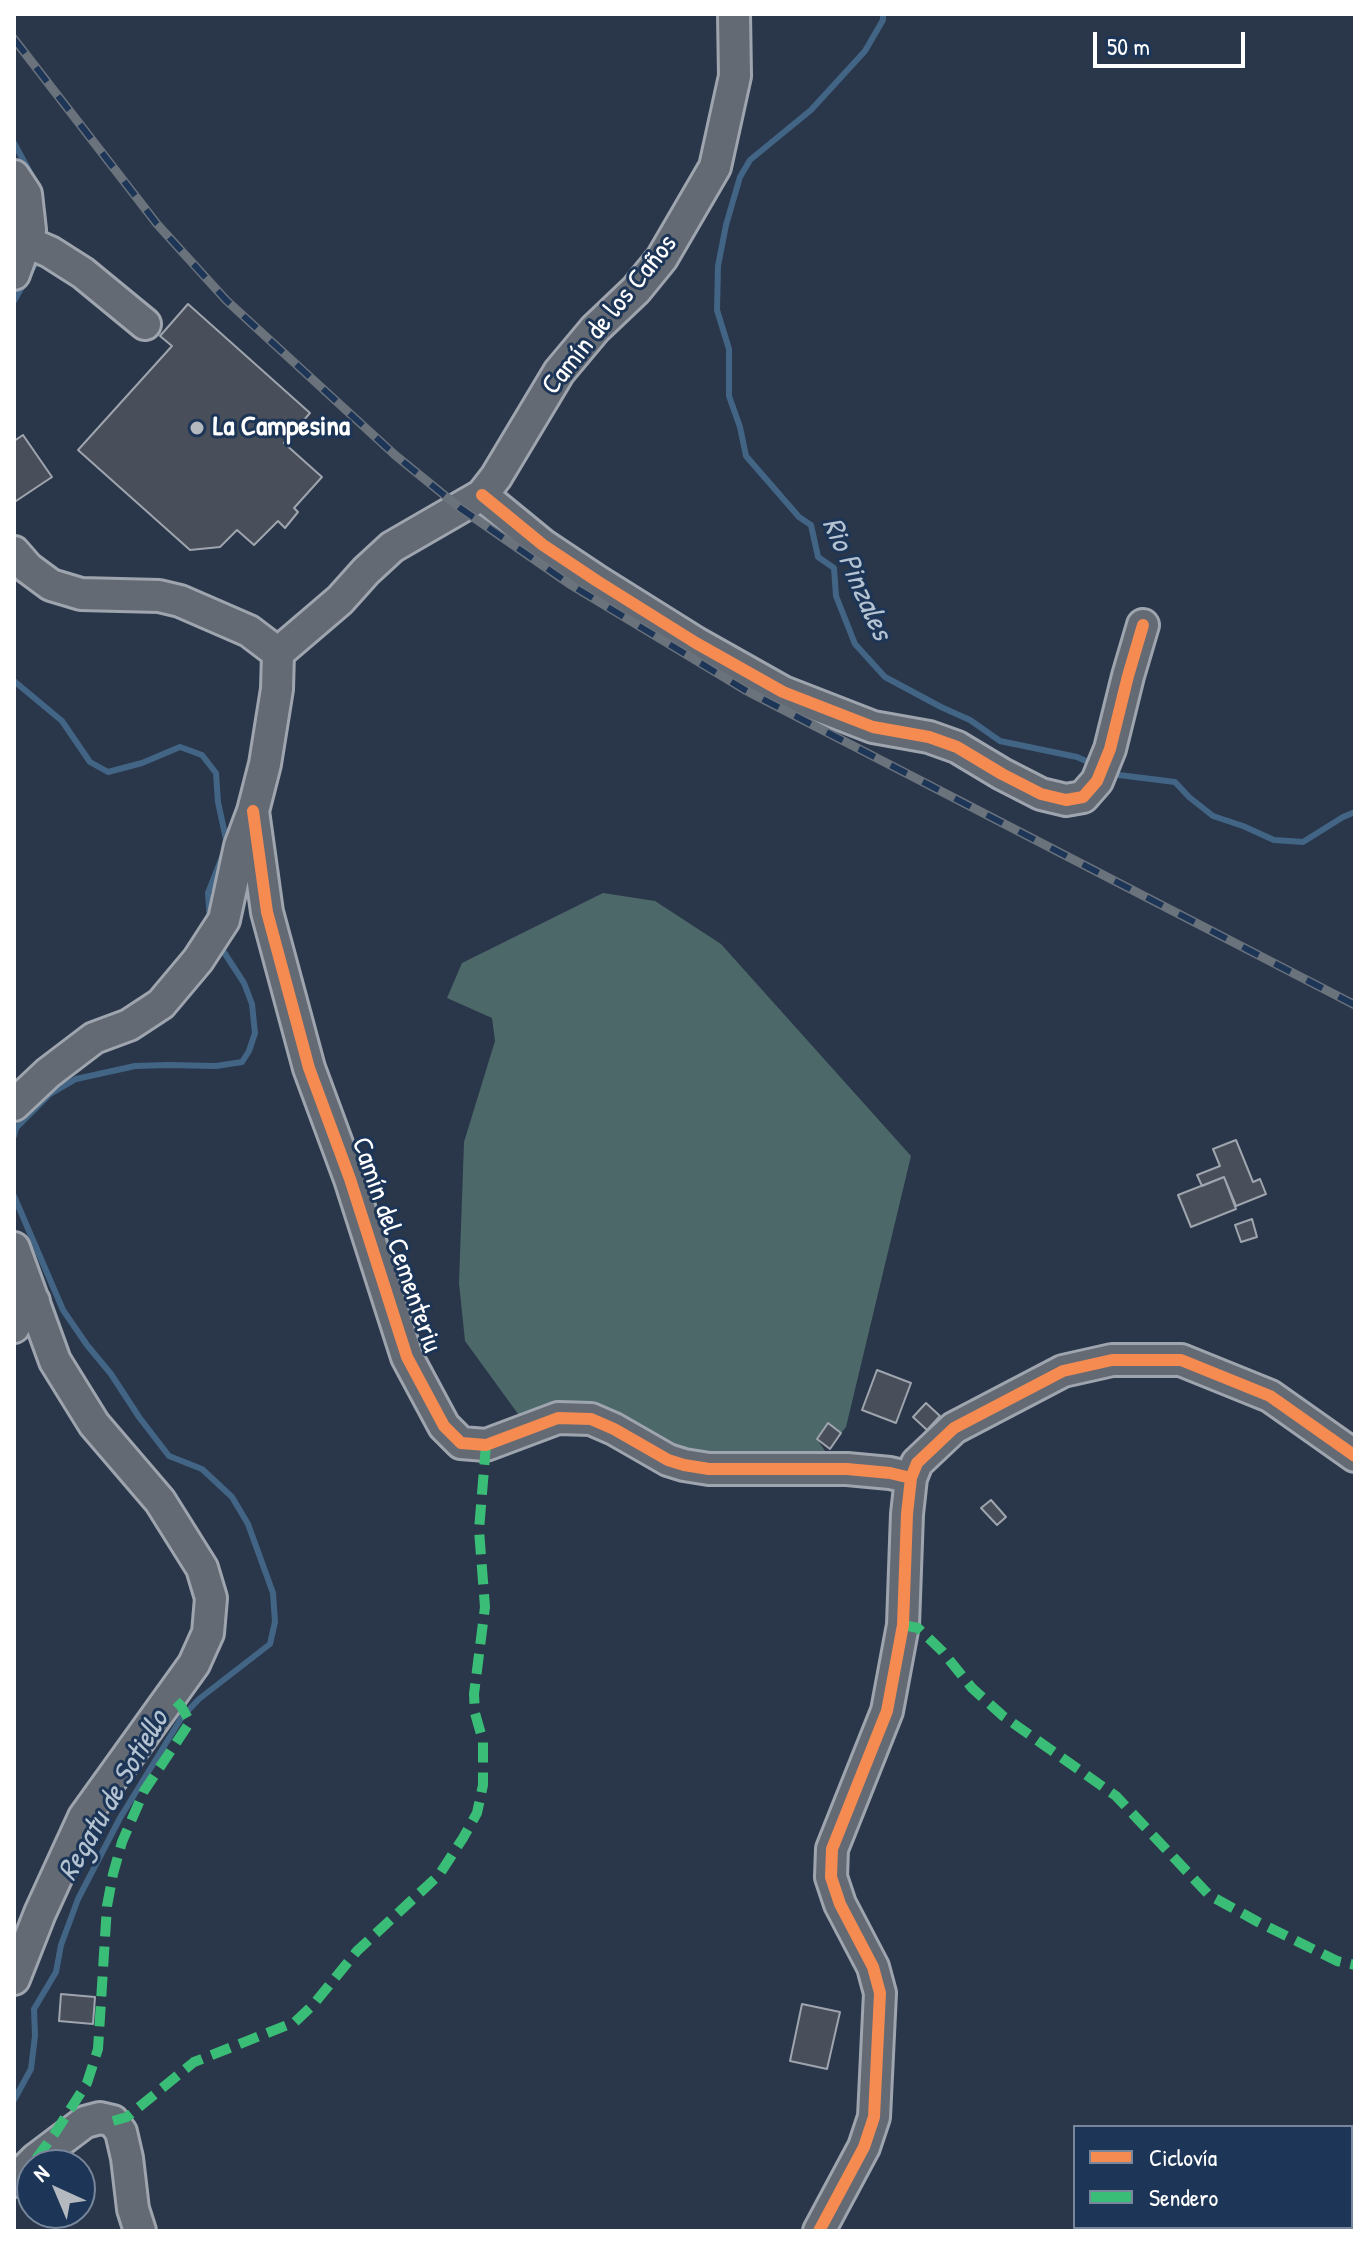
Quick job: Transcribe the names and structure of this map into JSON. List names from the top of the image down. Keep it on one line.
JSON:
{"streets":{"street":["Camín de los Caños","Camín del Cementeriu"]},"water":["Rio Pinzales","Regatu de Sotiello"],"places":["La Campesina"],"legend":["Ciclovía","Sendero"],"scale_bar":"50 m","north":"top left"}
